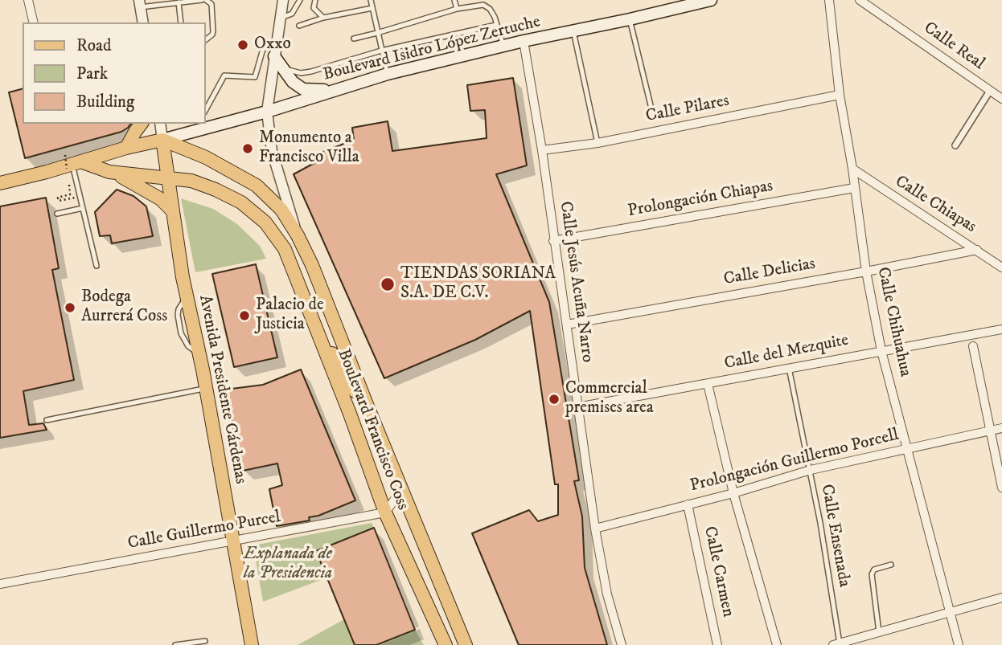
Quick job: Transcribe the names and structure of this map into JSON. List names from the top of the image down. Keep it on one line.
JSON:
{"streets":{"main road":["Boulevard Isidro López Zertuche","Avenida Presidente Cárdenas","Boulevard Francisco Coss"],"street":["Calle Real","Calle Pilares","Prolongación Chiapas","Calle Chiapas","Calle Delicias","Calle Jesús Acuña Narro","Calle Chihuahua","Calle del Mezquite","Prolongación Guillermo Porcell","Calle Guillermo Purcel","Calle Carmen"],"lane":["Calle Ensenada"]},"crossings":[["Boulevard Isidro López Zertuche","Calle Jesús Acuña Narro"],["Boulevard Isidro López Zertuche","Avenida Presidente Cárdenas"],["Boulevard Isidro López Zertuche","Boulevard Francisco Coss"],["Calle Pilares","Calle Jesús Acuña Narro"],["Calle Pilares","Calle Chihuahua"],["Prolongación Chiapas","Calle Jesús Acuña Narro"],["Prolongación Chiapas","Calle Chihuahua"],["Calle Chiapas","Calle Delicias"],["Calle Chiapas","Calle Chihuahua"],["Calle Delicias","Calle Jesús Acuña Narro"],["Calle Delicias","Calle Chihuahua"],["Calle Jesús Acuña Narro","Calle del Mezquite"],["Calle Jesús Acuña Narro","Prolongación Guillermo Porcell"],["Calle Chihuahua","Calle del Mezquite"],["Calle Chihuahua","Prolongación Guillermo Porcell"],["Calle del Mezquite","Calle Ensenada"],["Avenida Presidente Cárdenas","Boulevard Francisco Coss"],["Avenida Presidente Cárdenas","Calle Guillermo Purcel"],["Boulevard Francisco Coss","Calle Guillermo Purcel"],["Prolongación Guillermo Porcell","Calle Ensenada"],["Prolongación Guillermo Porcell","Calle Carmen"]],"parks":["Explanada de la Presidencia"],"places":["Oxxo","Monumento a Francisco Villa","TIENDAS SORIANA S.A. DE C.V.","Bodega Aurrerá Coss","Palacio de Justicia","Commercial premises area"],"legend":["Road","Park","Building"]}
